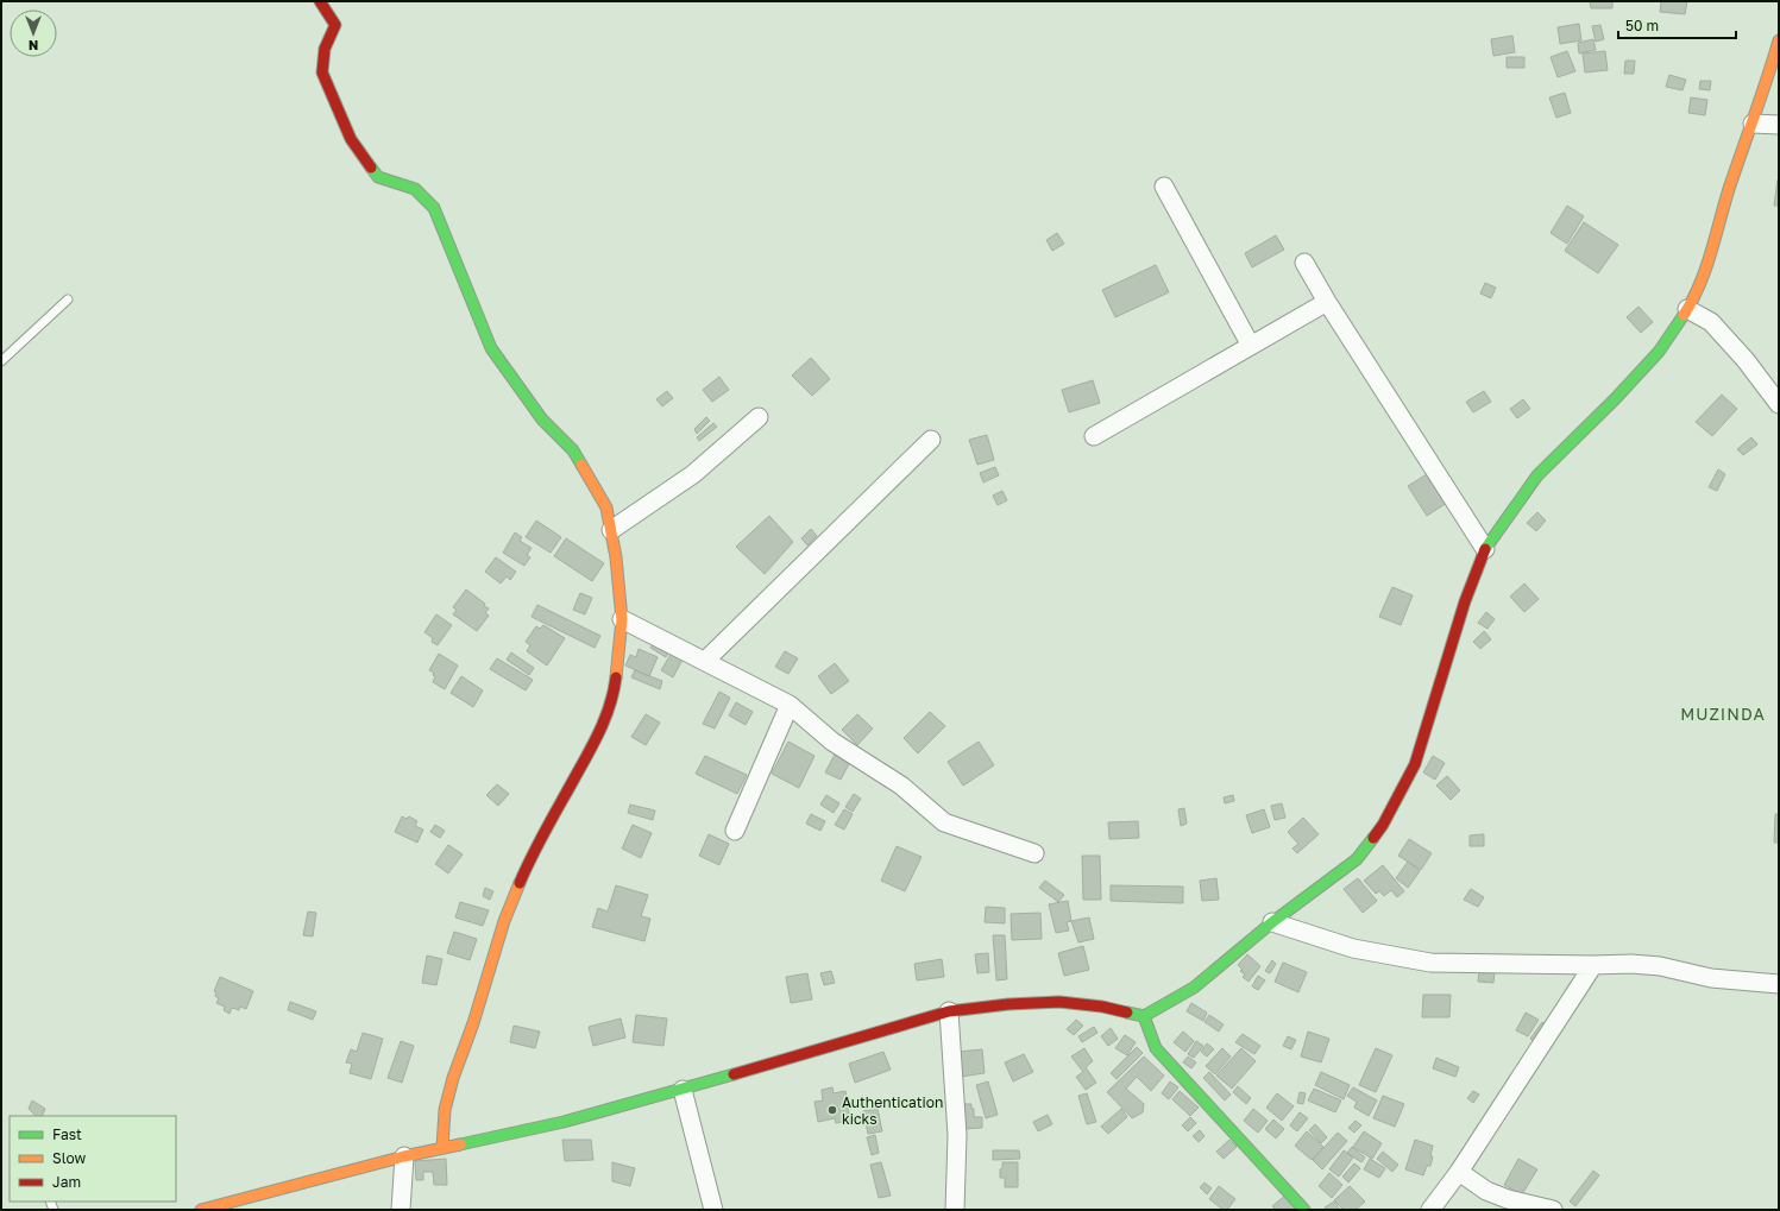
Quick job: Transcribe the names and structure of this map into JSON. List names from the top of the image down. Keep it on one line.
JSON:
{"districts":["MUZINDA"],"places":["Authentication kicks"],"legend":["Fast","Slow","Jam"],"scale_bar":"50 m","north":"bottom"}
